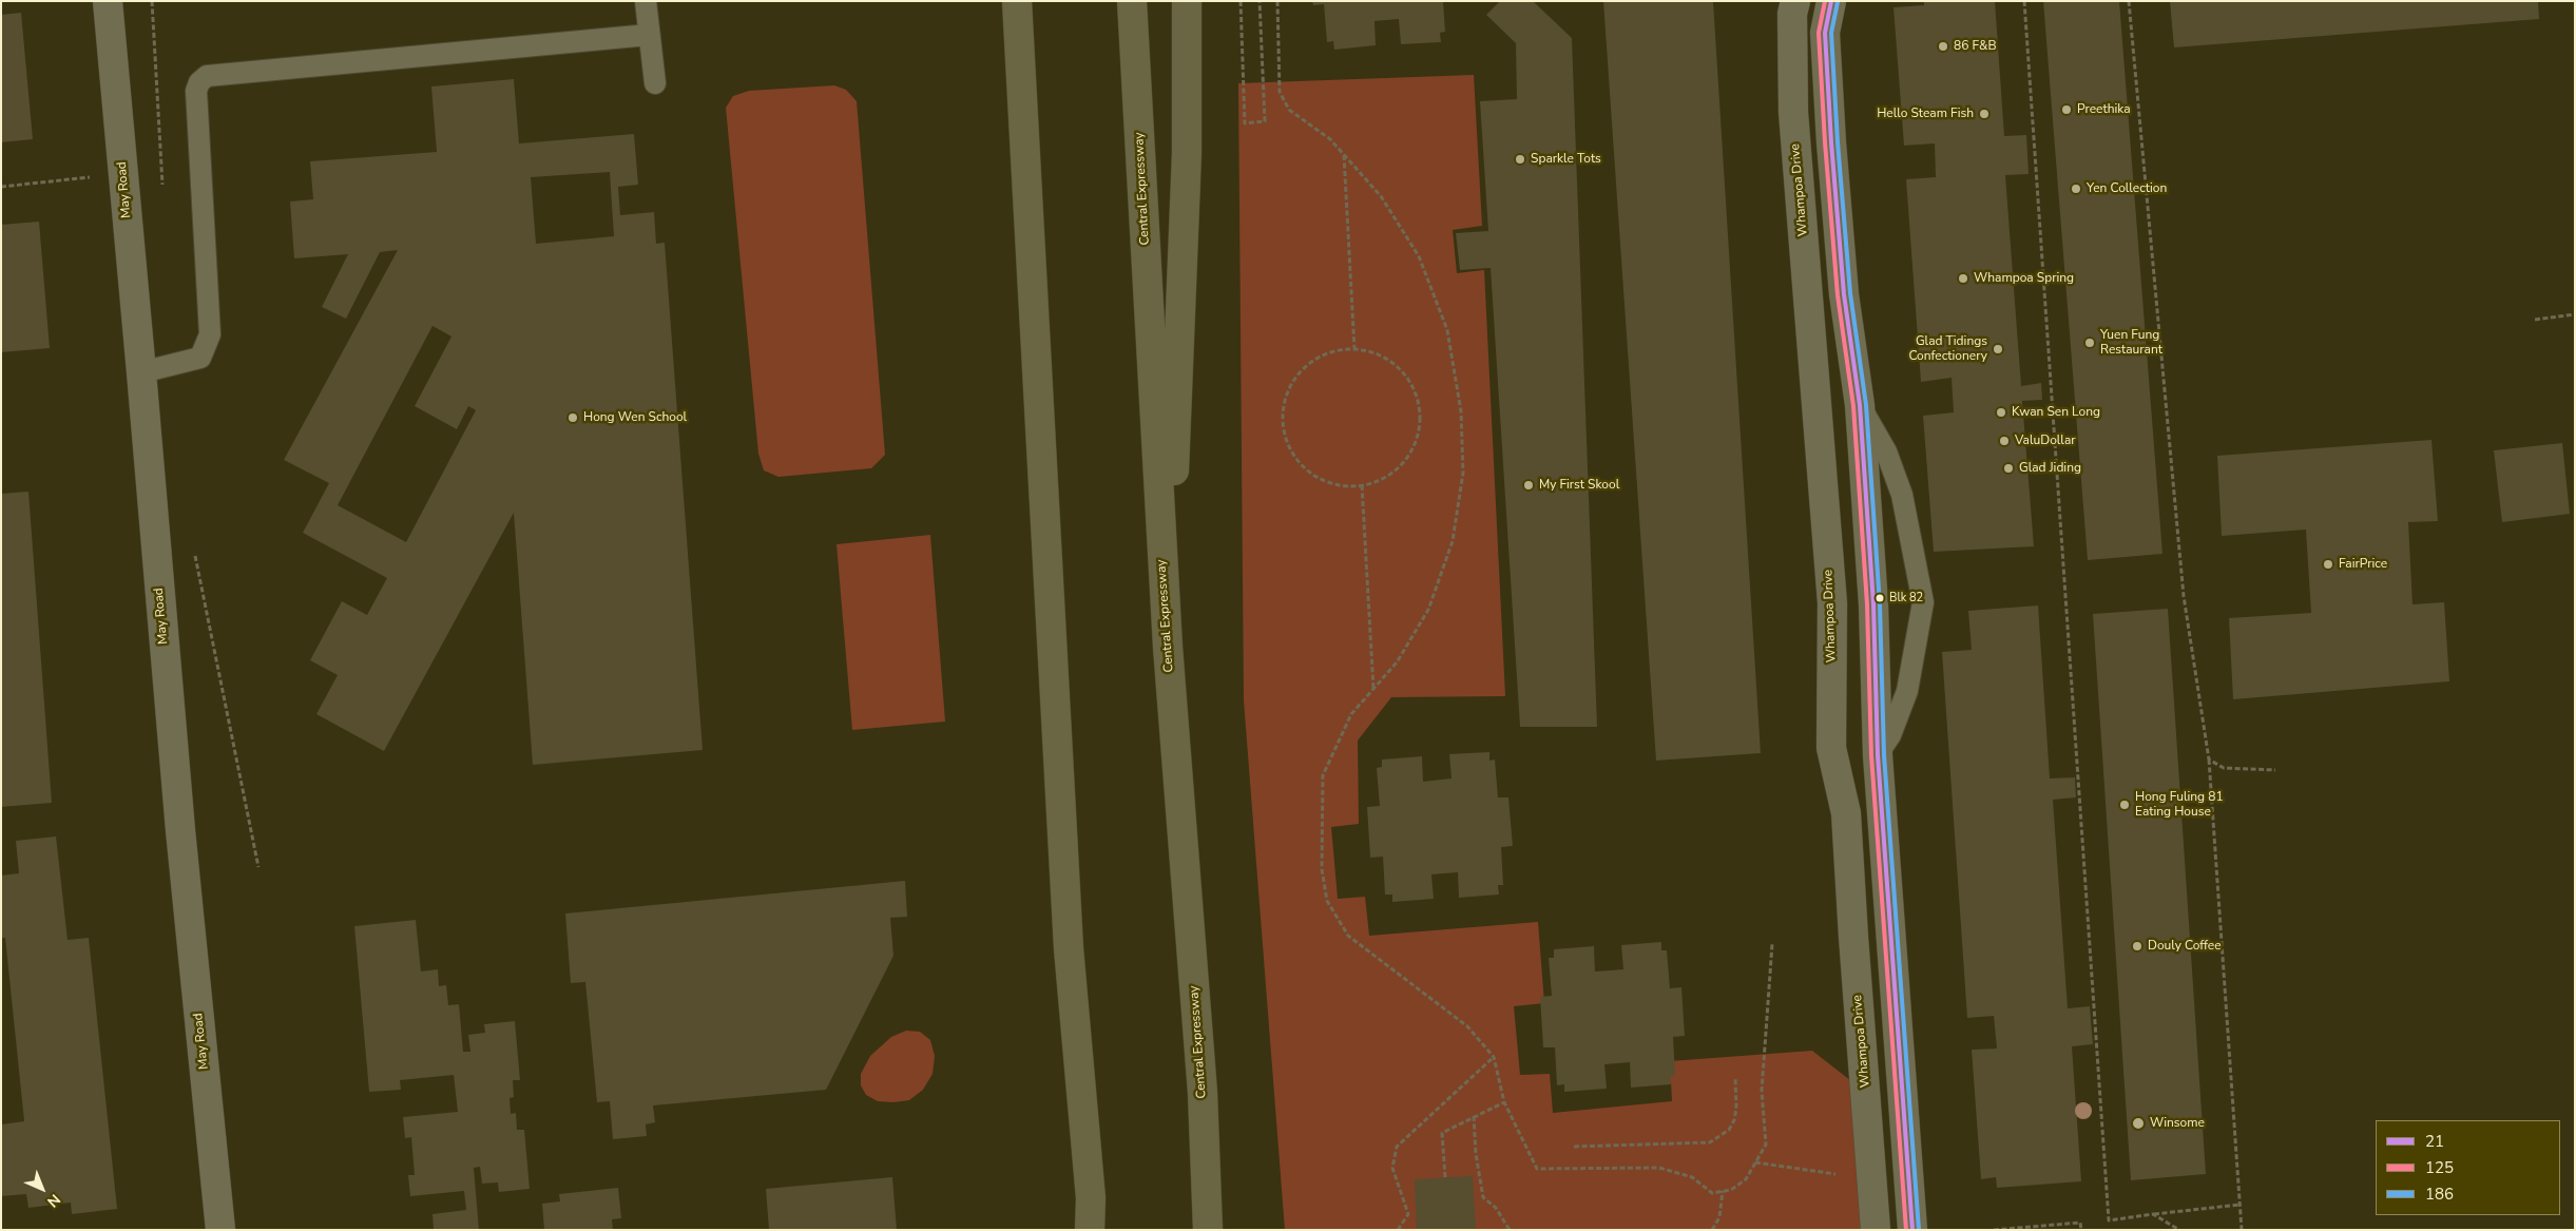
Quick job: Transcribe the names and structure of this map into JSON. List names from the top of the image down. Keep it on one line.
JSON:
{"streets":{"highway":["Central Expressway"],"street":["May Road","Whampoa Drive"]},"places":["86 F&B","Preethika","Hello Steam Fish","Sparkle Tots","Yen Collection","Whampoa Spring","Yuen Fung Restaurant","Glad Tidings Confectionery","Kwan Sen Long","Hong Wen School","ValuDollar","Glad Jiding","My First Skool","FairPrice","Blk 82","Hong Fuling 81 Eating House","Douly Coffee","Winsome"],"lines":["transit line 21","transit line 125","transit line 186"],"legend":["21","125","186"],"north":"bottom right"}
